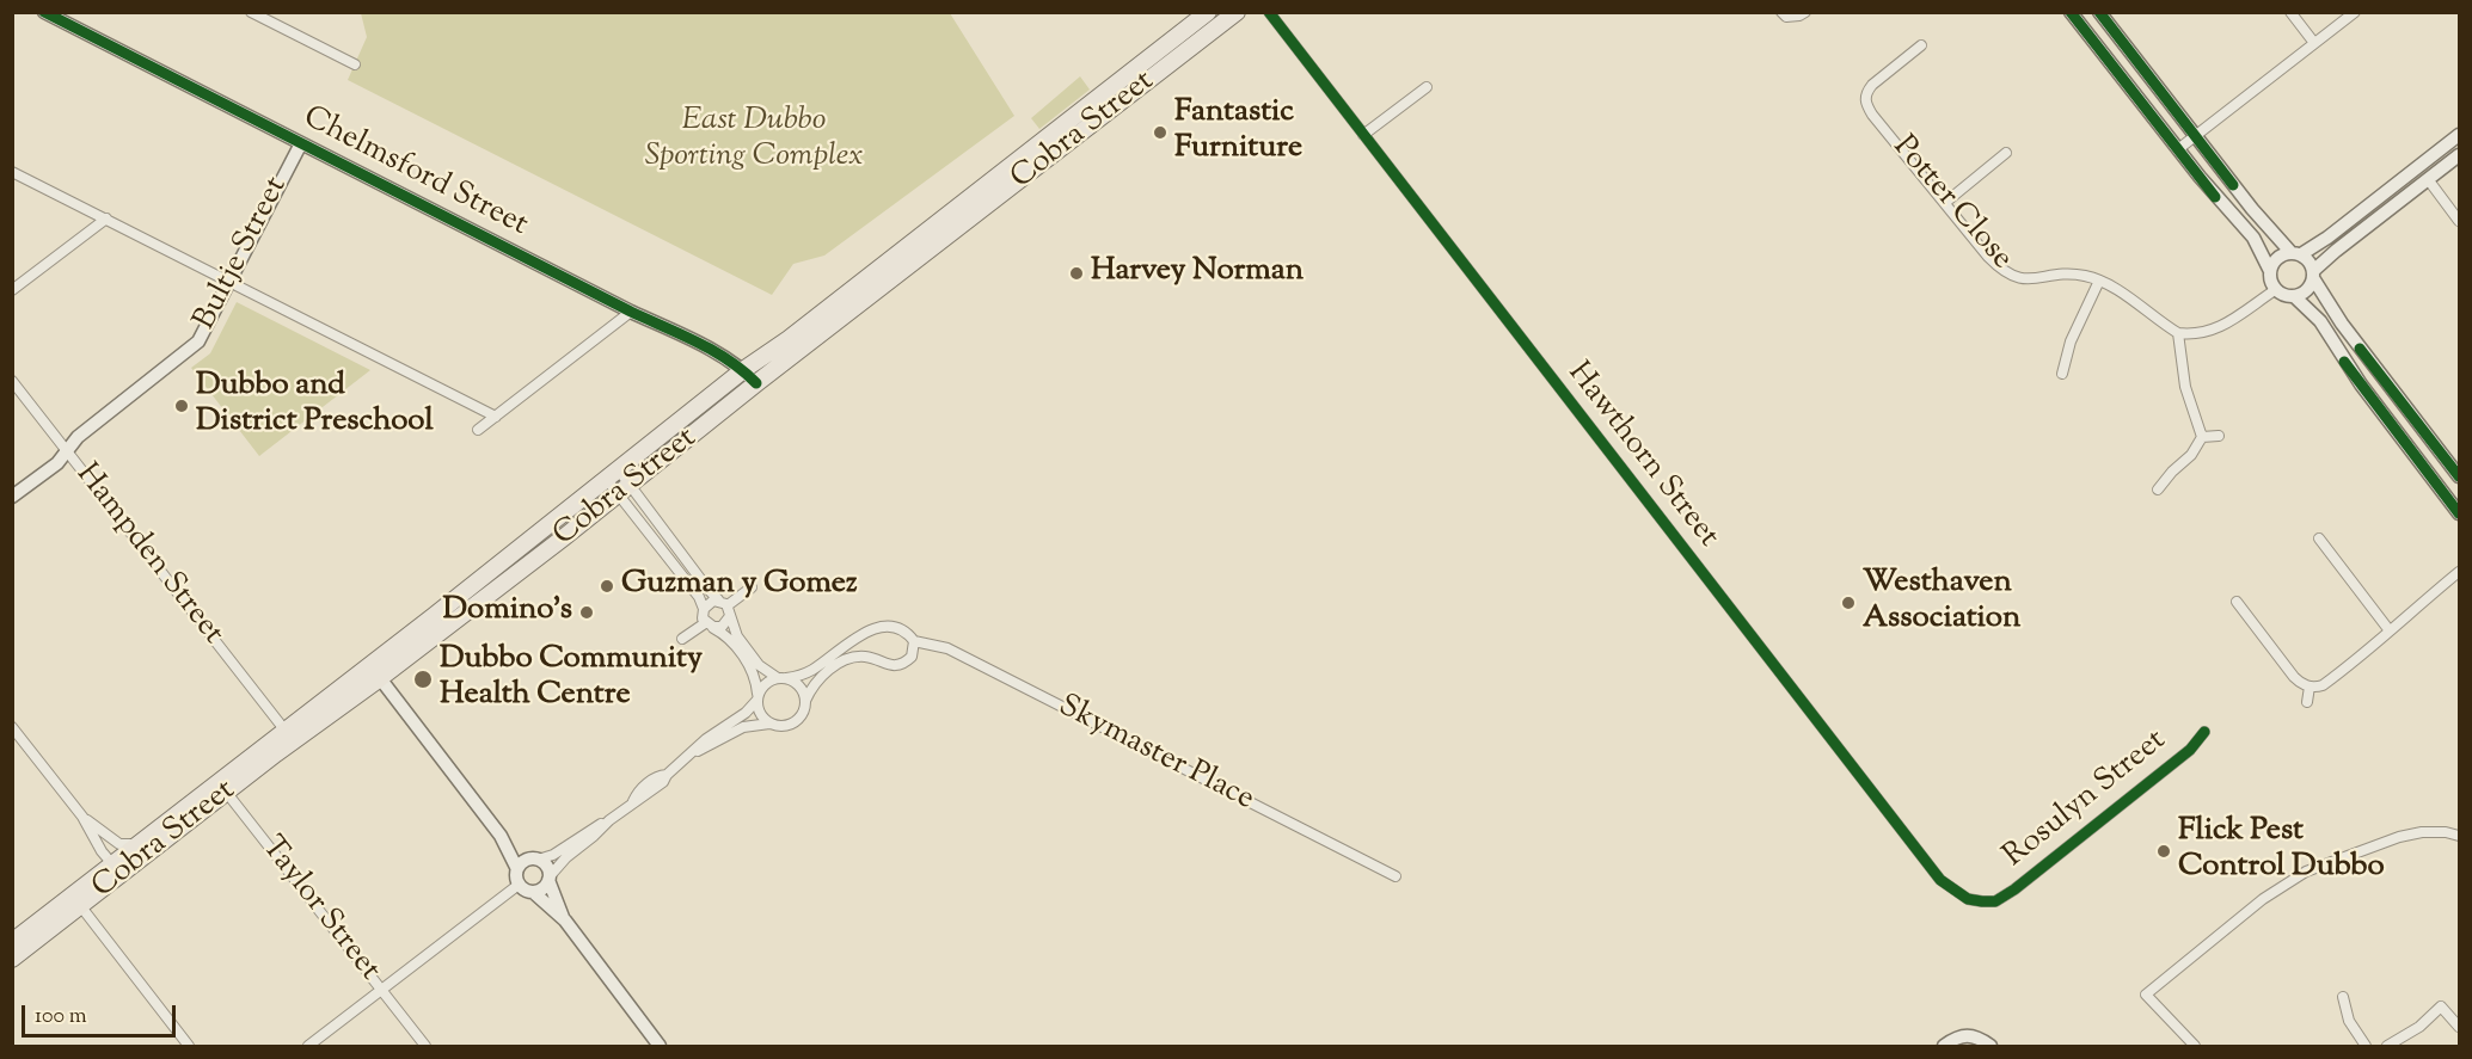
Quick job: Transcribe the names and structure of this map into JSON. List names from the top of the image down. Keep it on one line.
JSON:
{"streets":{"highway":["Cobra Street"],"street":["Chelmsford Street","Potter Close","Bultje Street","Hawthorn Street","Hampden Street","Skymaster Place","Rosulyn Street","Taylor Street"]},"crossings":[["Cobra Street","Chelmsford Street"],["Cobra Street","Hampden Street"],["Cobra Street","Taylor Street"],["Chelmsford Street","Bultje Street"],["Bultje Street","Hampden Street"],["Hawthorn Street","Rosulyn Street"]],"parks":["East Dubbo Sporting Complex"],"places":["Fantastic Furniture","Harvey Norman","Dubbo and District Preschool","Guzman y Gomez","Westhaven Association","Domino's","Dubbo Community Health Centre","Flick Pest Control Dubbo"],"scale_bar":"100 m"}
